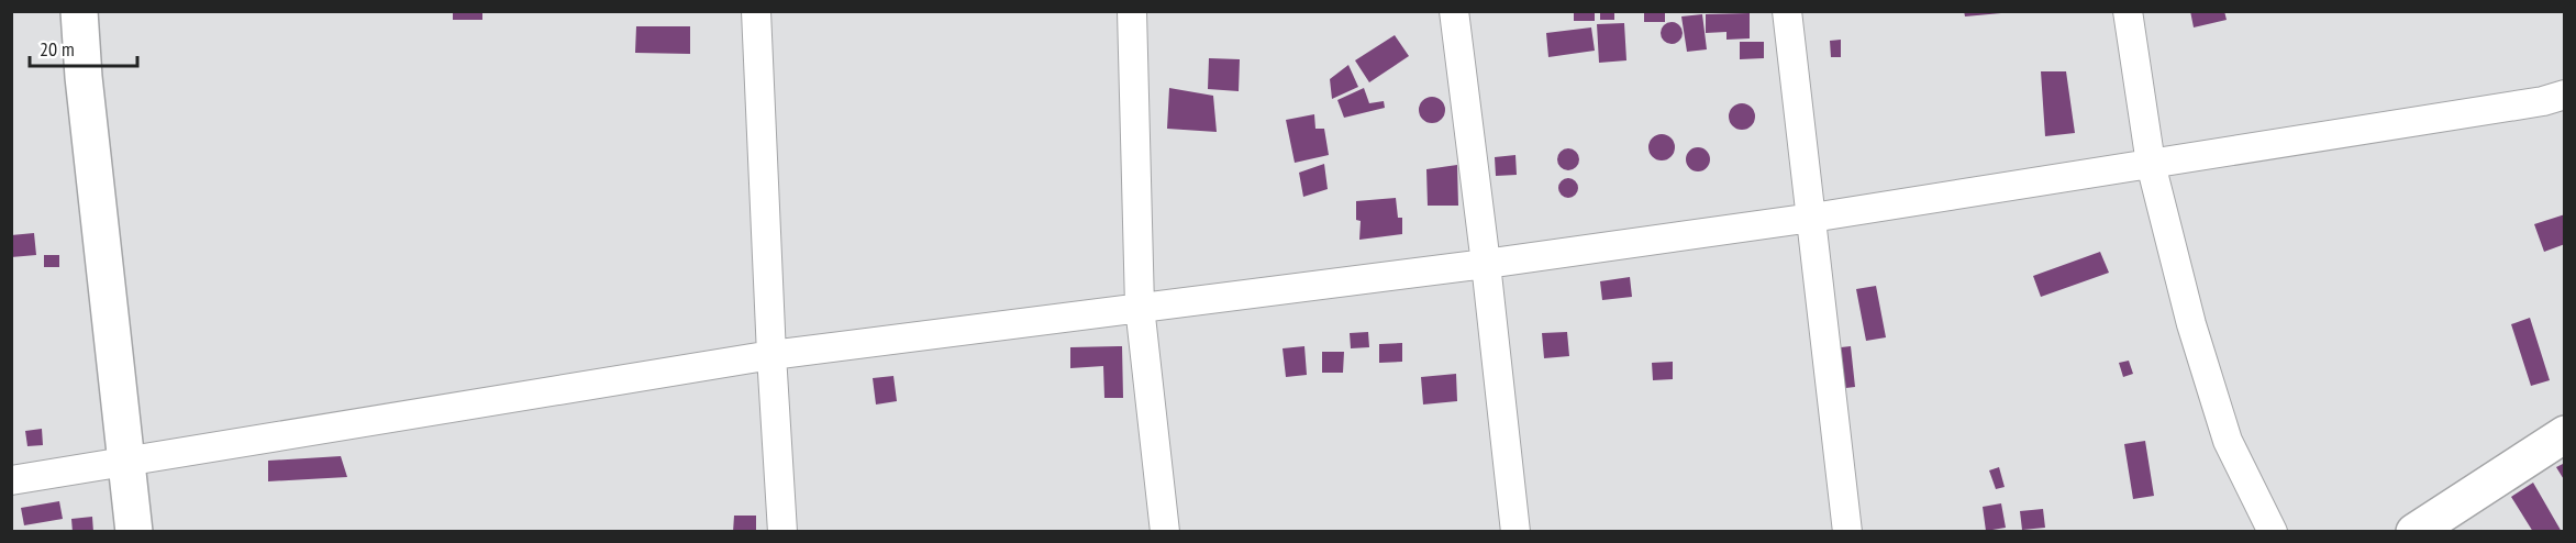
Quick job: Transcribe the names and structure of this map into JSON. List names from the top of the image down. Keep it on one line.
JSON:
{"scale_bar":"20 m"}
